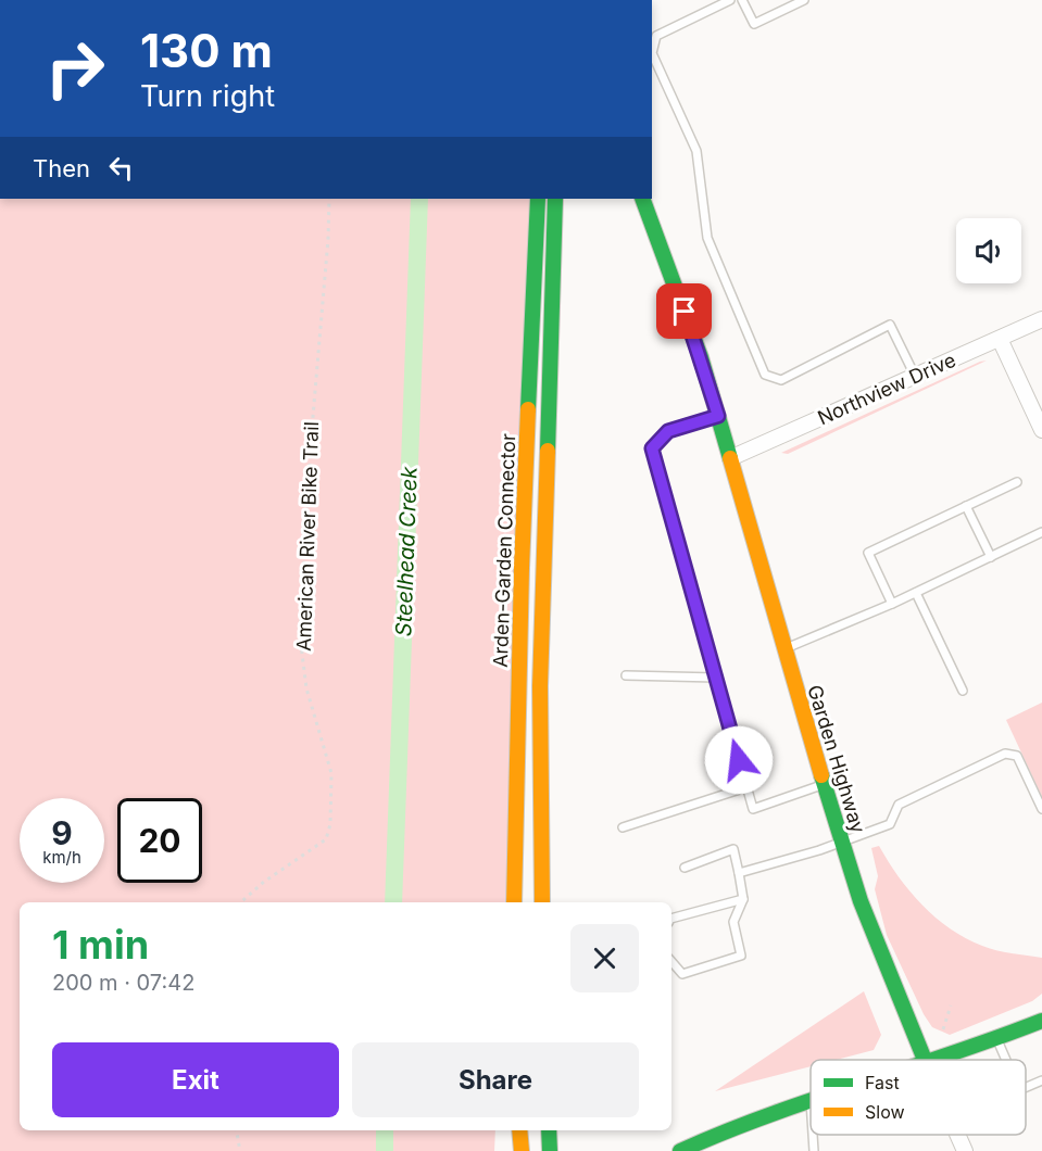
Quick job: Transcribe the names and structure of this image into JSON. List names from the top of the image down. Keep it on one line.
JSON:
{"streets":{"main road":["Arden-Garden Connector","Garden Highway"],"street":["Northview Drive"],"path":["American River Bike Trail"]},"crossings":[["Northview Drive","Garden Highway"]],"water":["Steelhead Creek"],"legend":["Fast","Slow"],"page":{"turn":["130 m","Turn right"],"then":"Then","speed":"9 km/h","limit":"20","heading":["1 min","200 m · 07:42"],"buttons":["Exit","Share"]}}
